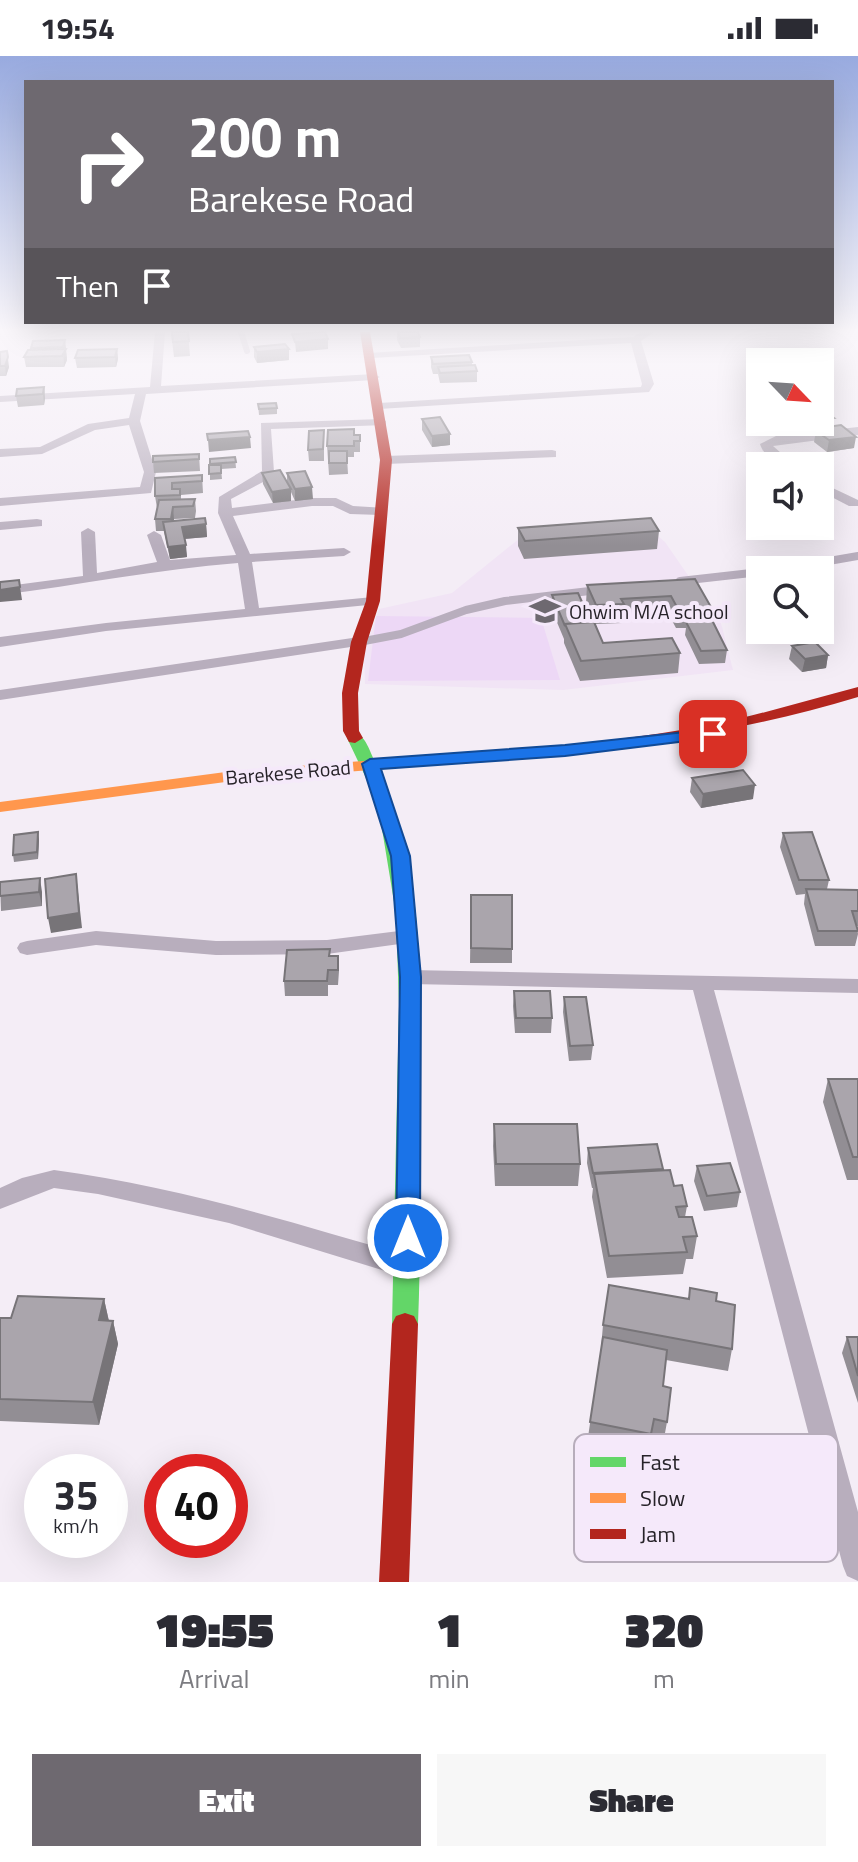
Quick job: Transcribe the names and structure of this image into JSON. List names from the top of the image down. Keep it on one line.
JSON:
{"streets":{"street":["Barekese Road"]},"places":{"school or university":["Ohwim M/A school"]},"legend":["Fast","Slow","Jam"],"north":"bottom right","page":{"status":"19:54","turn":["200 m","Barekese Road"],"then":"Then","speed":"35 km/h","limit":"40","eta":["19:55","Arrival","1","min","320","m"],"buttons":["Exit","Share"]}}
